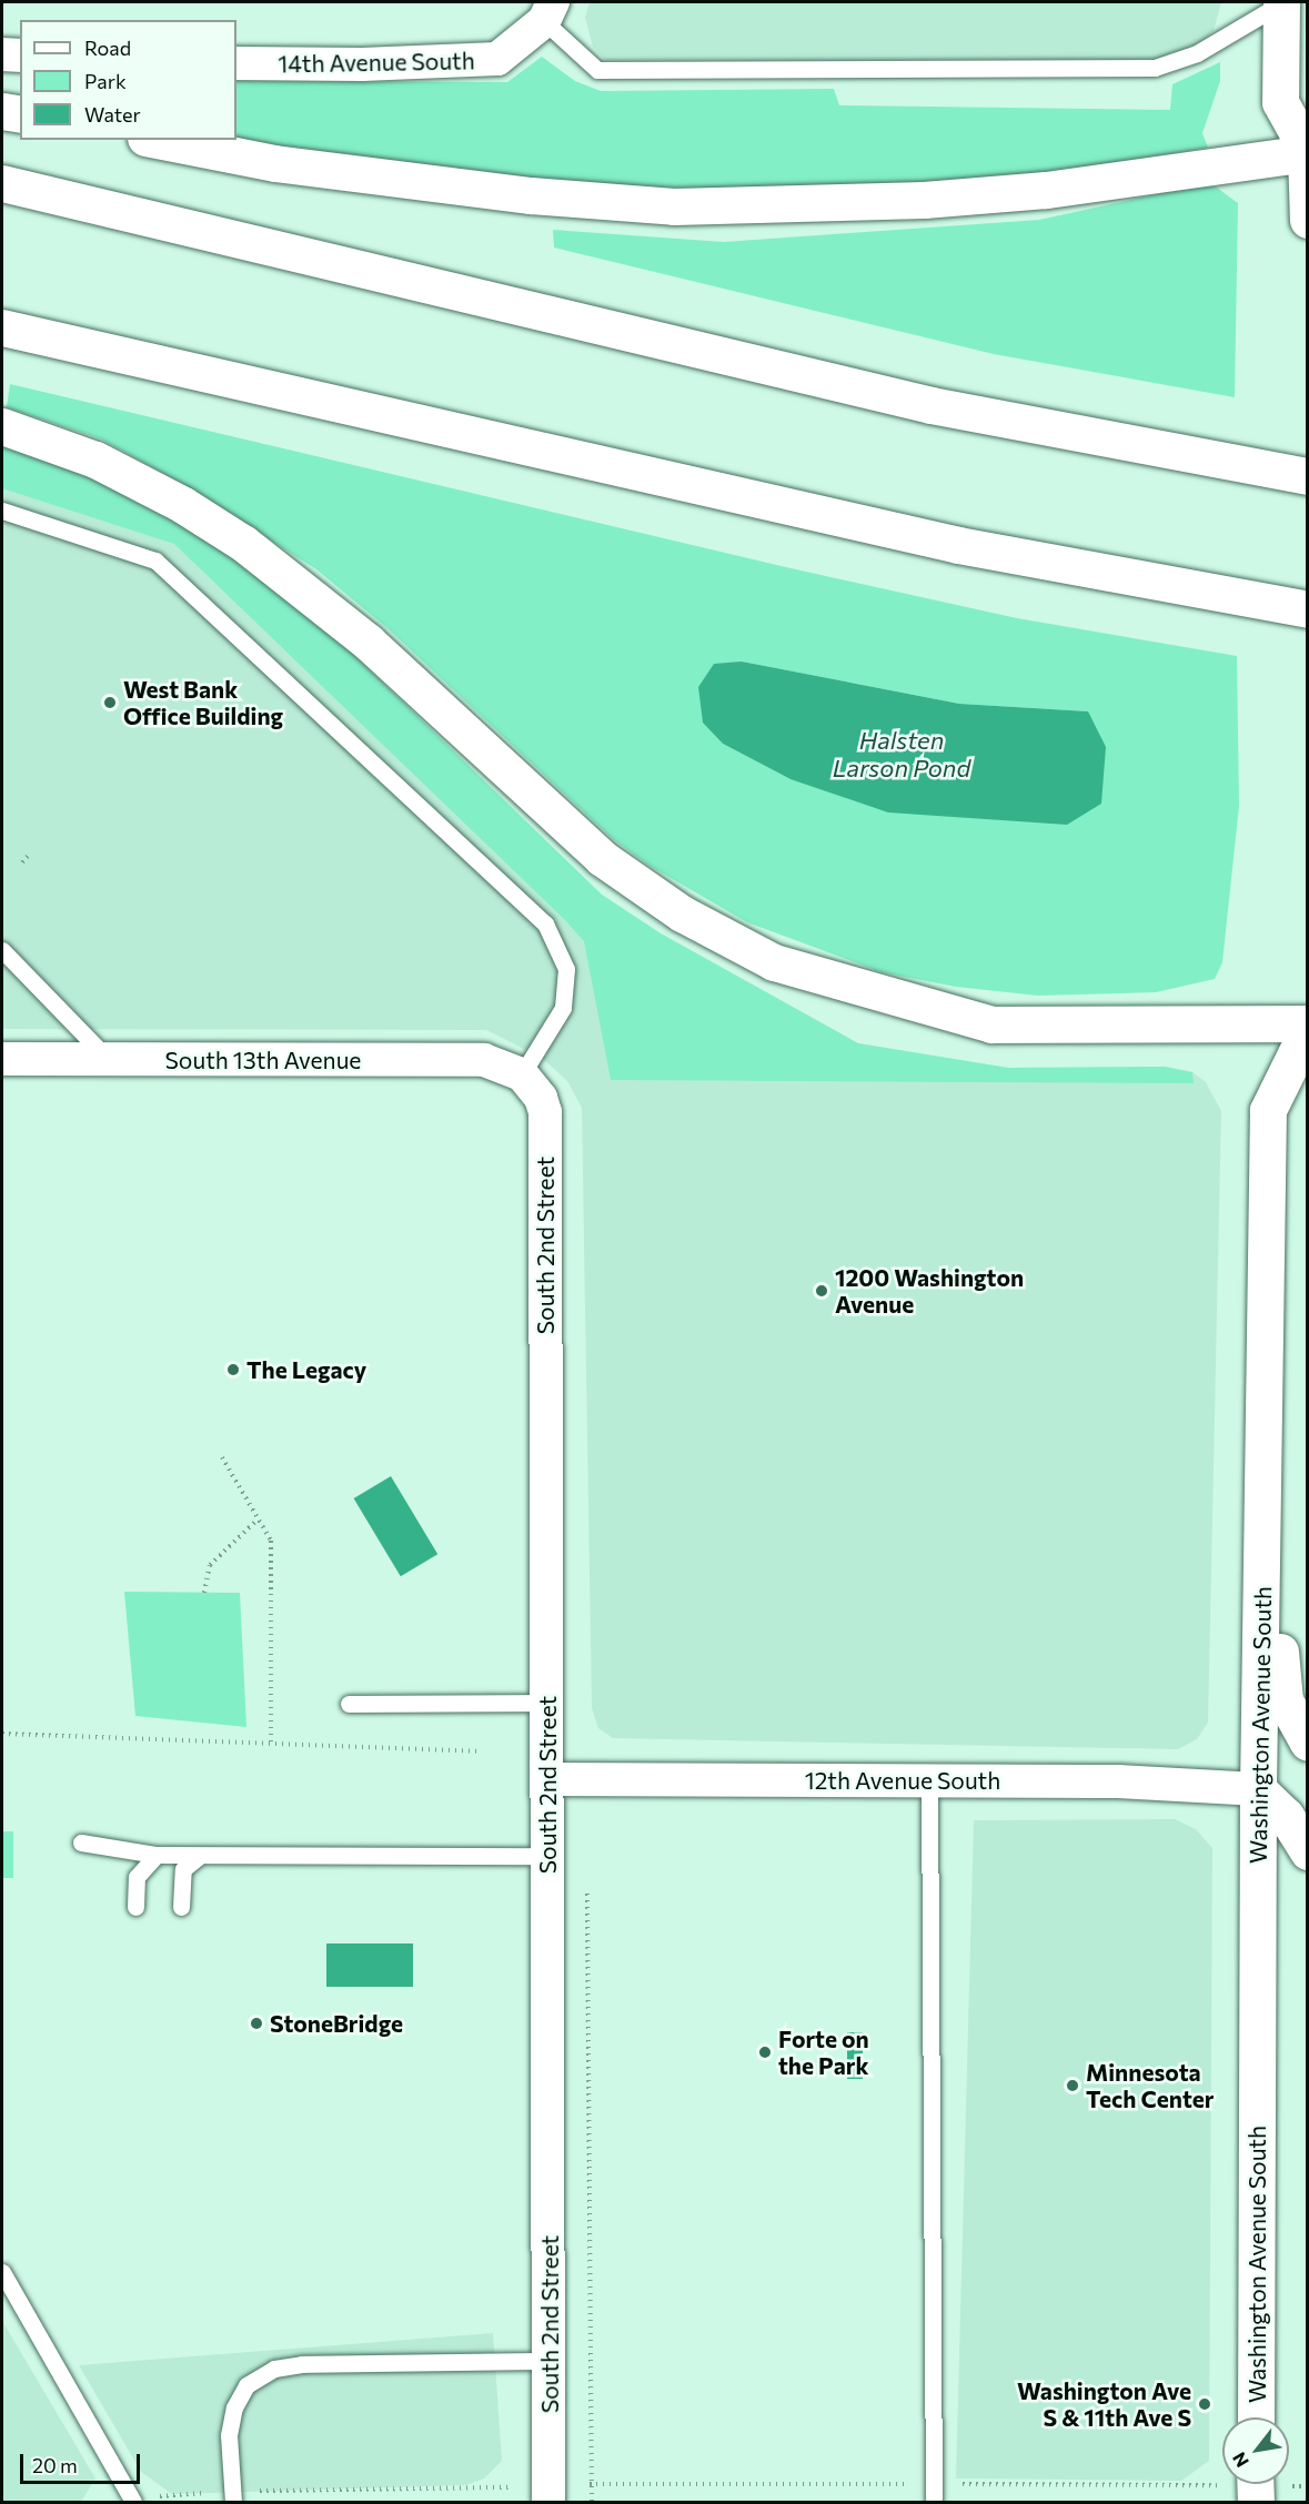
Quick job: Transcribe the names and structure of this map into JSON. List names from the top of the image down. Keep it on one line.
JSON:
{"streets":{"main road":["Washington Avenue South"],"street":["14th Avenue South","South 13th Avenue","South 2nd Street","12th Avenue South"]},"crossings":[["South 13th Avenue","South 2nd Street"],["South 2nd Street","12th Avenue South"],["Washington Avenue South","12th Avenue South"]],"water":["Halsten Larson Pond"],"places":["West Bank Office Building","1200 Washington Avenue","The Legacy","StoneBridge","Forte on the Park","Minnesota Tech Center","Washington Ave S & 11th Ave S"],"legend":["Road","Park","Water"],"scale_bar":"20 m","north":"bottom left"}
